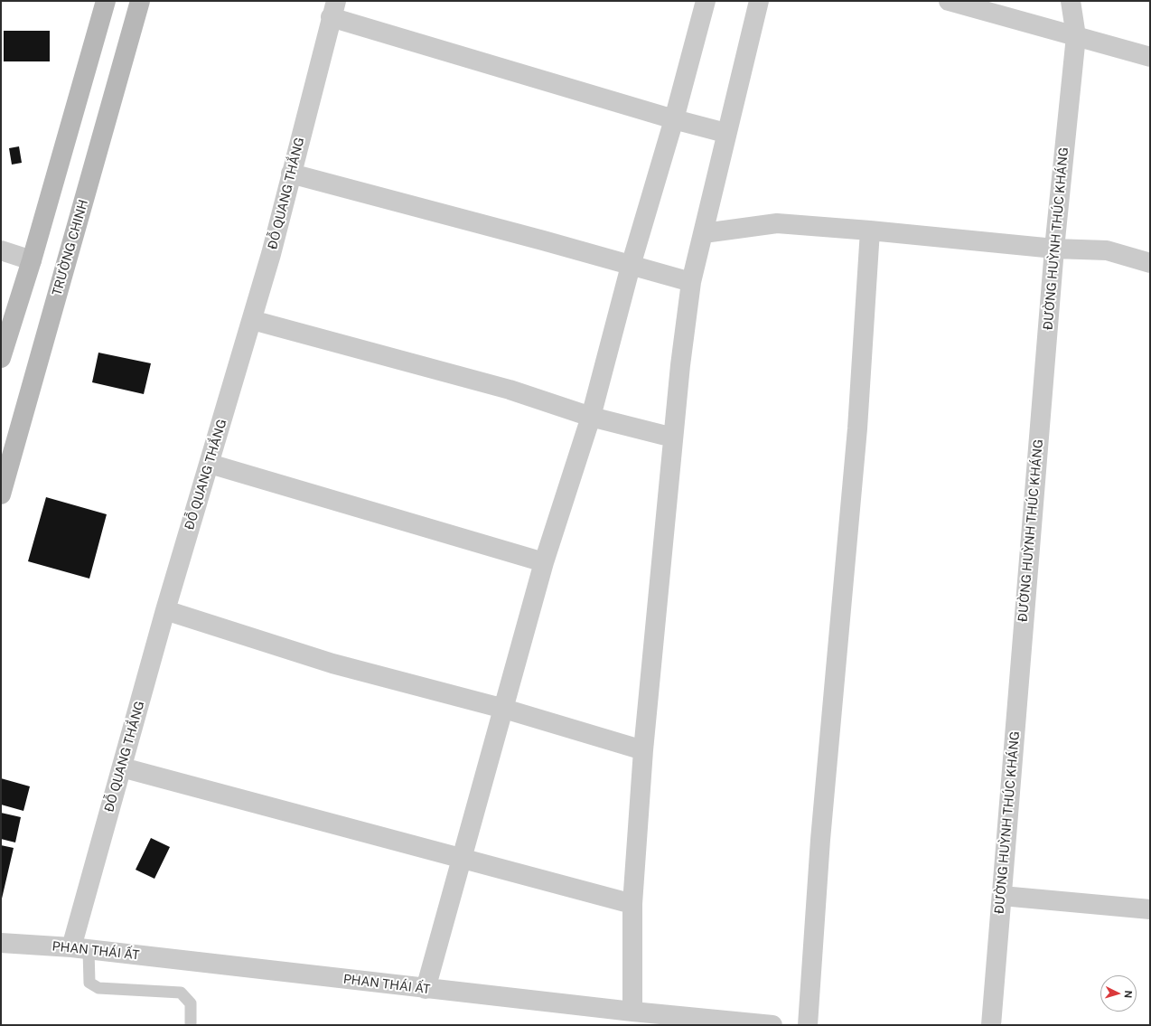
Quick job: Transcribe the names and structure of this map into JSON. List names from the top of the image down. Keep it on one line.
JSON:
{"streets":{"street":["ĐỖ QUANG THẮNG","ĐƯỜNG HUỲNH THÚC KHÁNG","TRƯỜNG CHINH","PHAN THÁI ẤT"]},"crossings":[["ĐỖ QUANG THẮNG","PHAN THÁI ẤT"]],"north":"right"}
